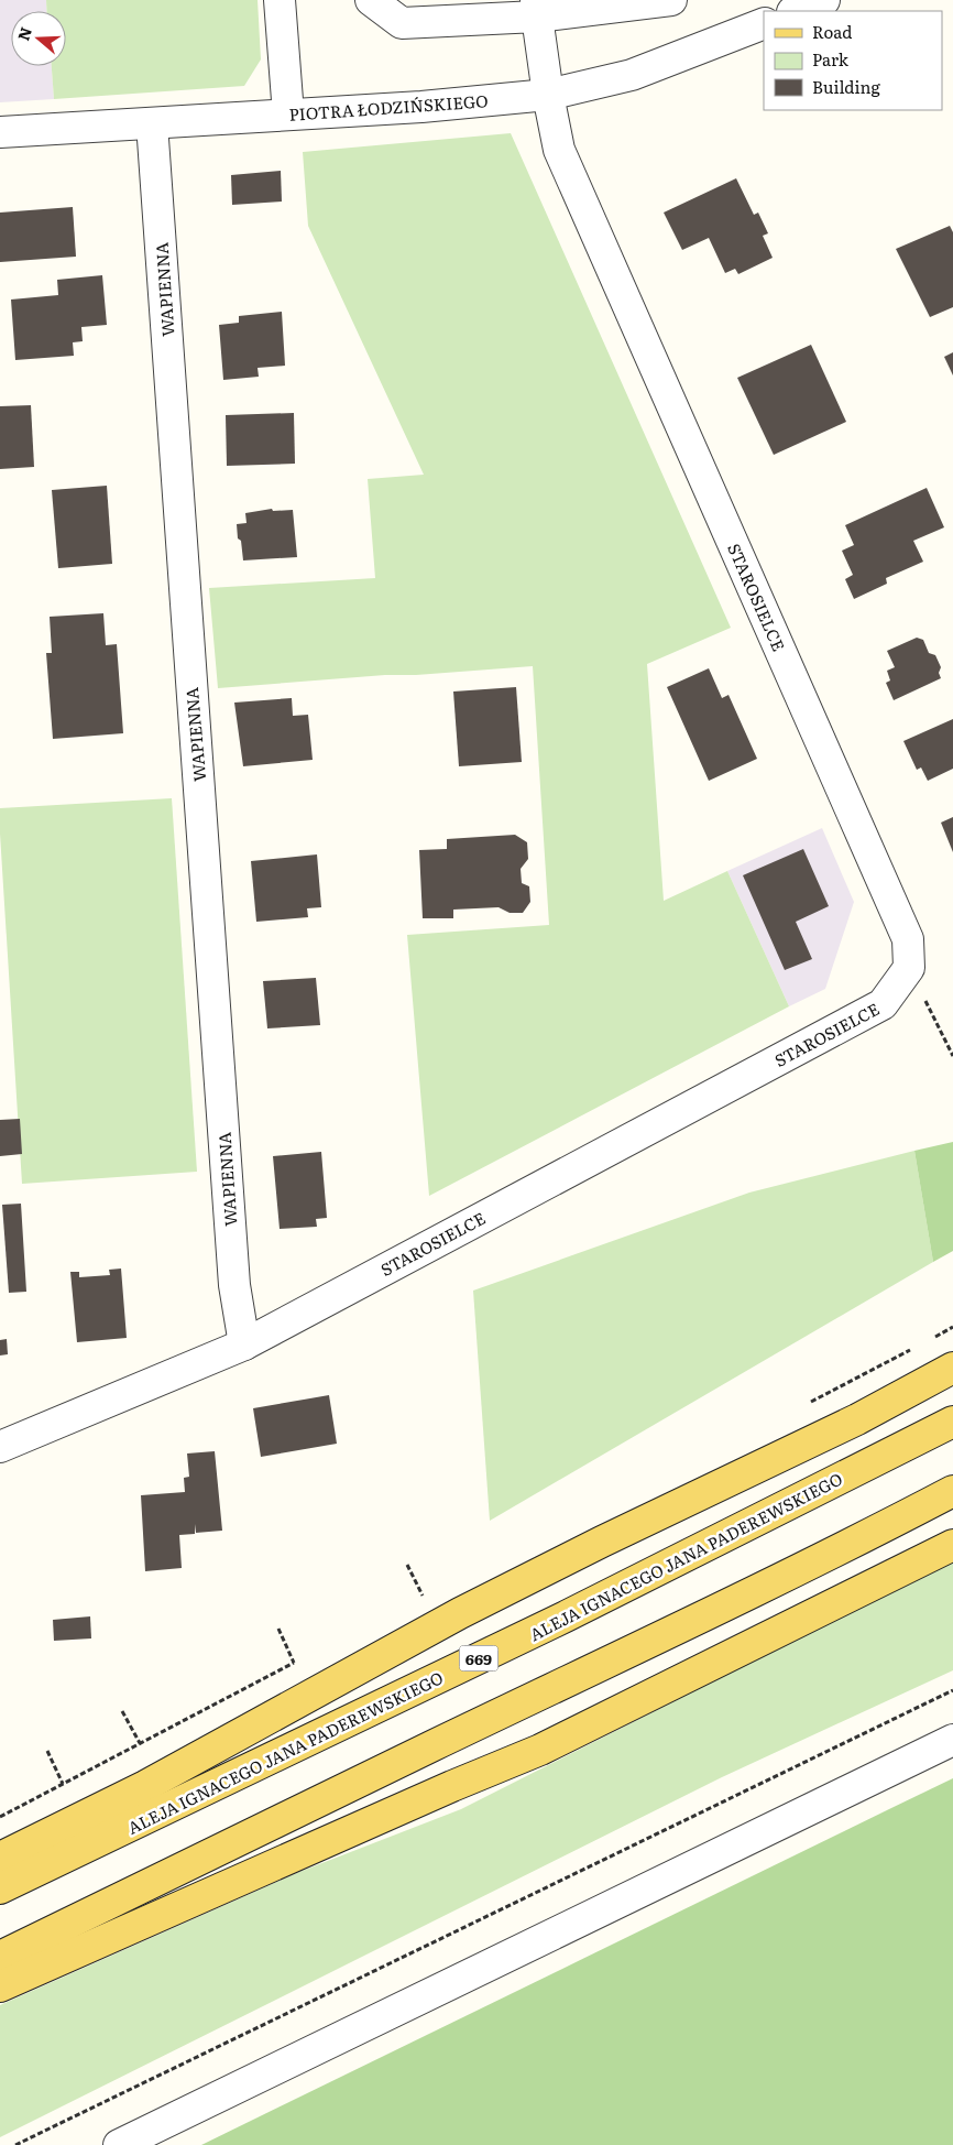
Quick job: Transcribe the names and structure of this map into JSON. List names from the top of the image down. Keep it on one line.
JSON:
{"streets":{"main road":["ALEJA IGNACEGO JANA PADEREWSKIEGO","669"],"street":["PIOTRA ŁODZIŃSKIEGO","WAPIENNA","STAROSIELCE"]},"crossings":[["PIOTRA ŁODZIŃSKIEGO","WAPIENNA"],["PIOTRA ŁODZIŃSKIEGO","STAROSIELCE"],["WAPIENNA","STAROSIELCE"]],"legend":["Road","Park","Building"],"north":"left"}
